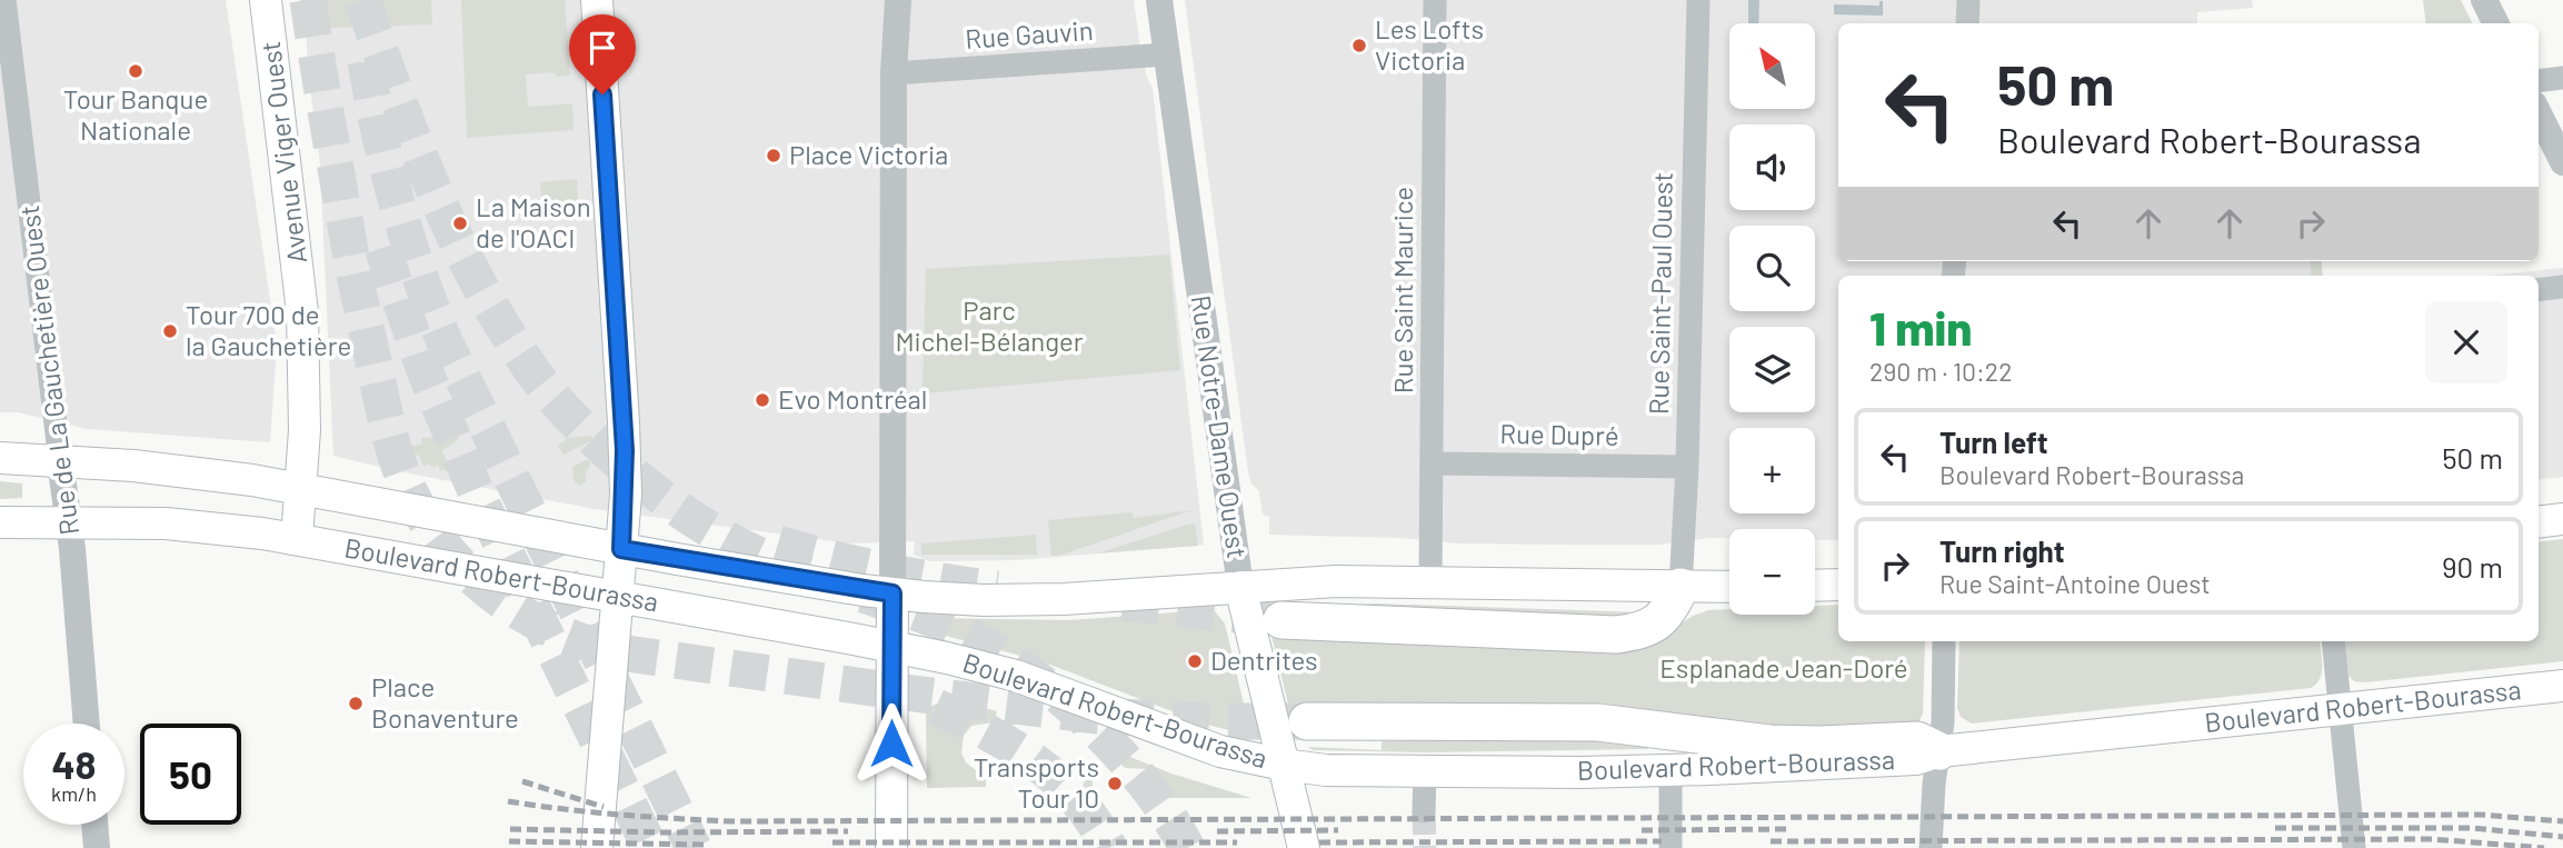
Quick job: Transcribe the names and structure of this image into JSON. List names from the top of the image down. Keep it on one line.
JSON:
{"streets":{"main road":["Avenue Viger Ouest","Rue Notre-Dame Ouest","Boulevard Robert-Bourassa"],"street":["Rue Gauvin","Rue Saint Maurice","Rue Saint-Paul Ouest","Rue de La Gauchetière Ouest","Rue Dupré"]},"crossings":[["Rue Gauvin","Rue Notre-Dame Ouest"],["Avenue Viger Ouest","Boulevard Robert-Bourassa"],["Rue Saint Maurice","Rue Dupré"],["Rue Saint Maurice","Boulevard Robert-Bourassa"],["Rue Saint-Paul Ouest","Rue Dupré"],["Rue Saint-Paul Ouest","Boulevard Robert-Bourassa"],["Rue de La Gauchetière Ouest","Boulevard Robert-Bourassa"],["Rue Notre-Dame Ouest","Boulevard Robert-Bourassa"]],"parks":["Parc Michel-Bélanger","Esplanade Jean-Doré"],"places":["Les Lofts Victoria","Tour Banque Nationale","Place Victoria","La Maison de l'OACI","Tour 700 de la Gauchetière","Evo Montréal","Dentrites","Place Bonaventure","Transports Tour 10"],"north":"top left","page":{"map_buttons":["+","−"],"turn":["50 m","Boulevard Robert-Bourassa"],"heading":["1 min","290 m · 10:22"],"list":[{"name":"Turn left","note":"Boulevard Robert-Bourassa","value":"50 m"},{"name":"Turn right","note":"Rue Saint-Antoine Ouest","value":"90 m"}],"speed":"48 km/h","limit":"50"}}
